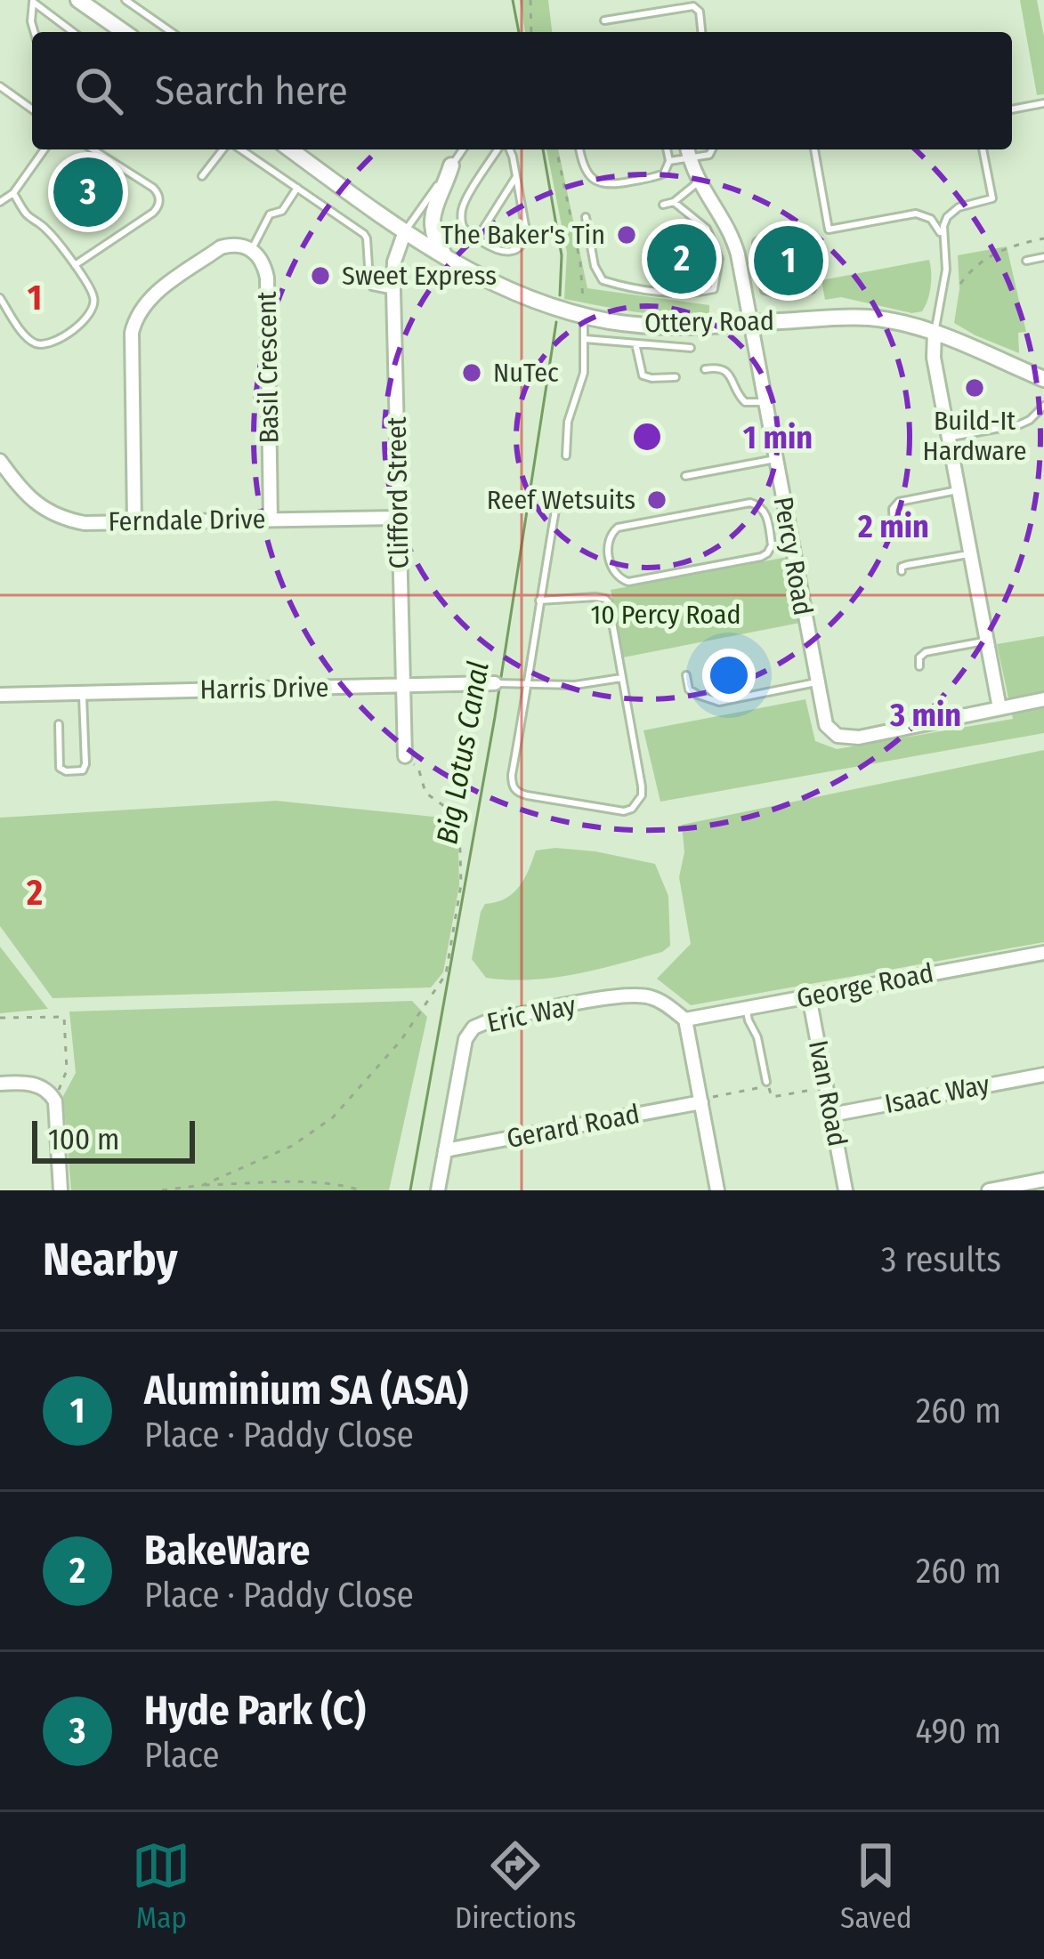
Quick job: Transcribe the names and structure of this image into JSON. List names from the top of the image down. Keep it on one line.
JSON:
{"streets":{"street":["Ottery Road","Basil Crescent","Clifford Street","Ferndale Drive","Percy Road","Harris Drive","George Road","Eric Way","Ivan Road","Isaac Way","Gerard Road"]},"crossings":[["Ottery Road","Clifford Street"],["Ottery Road","Percy Road"],["Basil Crescent","Ferndale Drive"],["Clifford Street","Ferndale Drive"],["Clifford Street","Harris Drive"],["George Road","Eric Way"],["George Road","Ivan Road"],["Eric Way","Gerard Road"],["Ivan Road","Isaac Way"]],"water":["Big Lotus Canal"],"parks":["10 Percy Road"],"places":["The Baker's Tin","Sweet Express","NuTec","Build-It Hardware","Reef Wetsuits"],"scale_bar":"100 m","page":{"search":"Search here","pins":["3","2","1"],"scale":"100 m","heading":["Nearby","3 results"],"list":[{"mark":"1","name":"Aluminium SA (ASA)","note":"Place · Paddy Close","value":"260 m"},{"mark":"2","name":"BakeWare","note":"Place · Paddy Close","value":"260 m"},{"mark":"3","name":"Hyde Park (C)","note":"Place","value":"490 m"}],"nav":["Map","Directions","Saved"]},"grid":{"rows":["1","2"]},"rings":["1 min","2 min","3 min"]}
